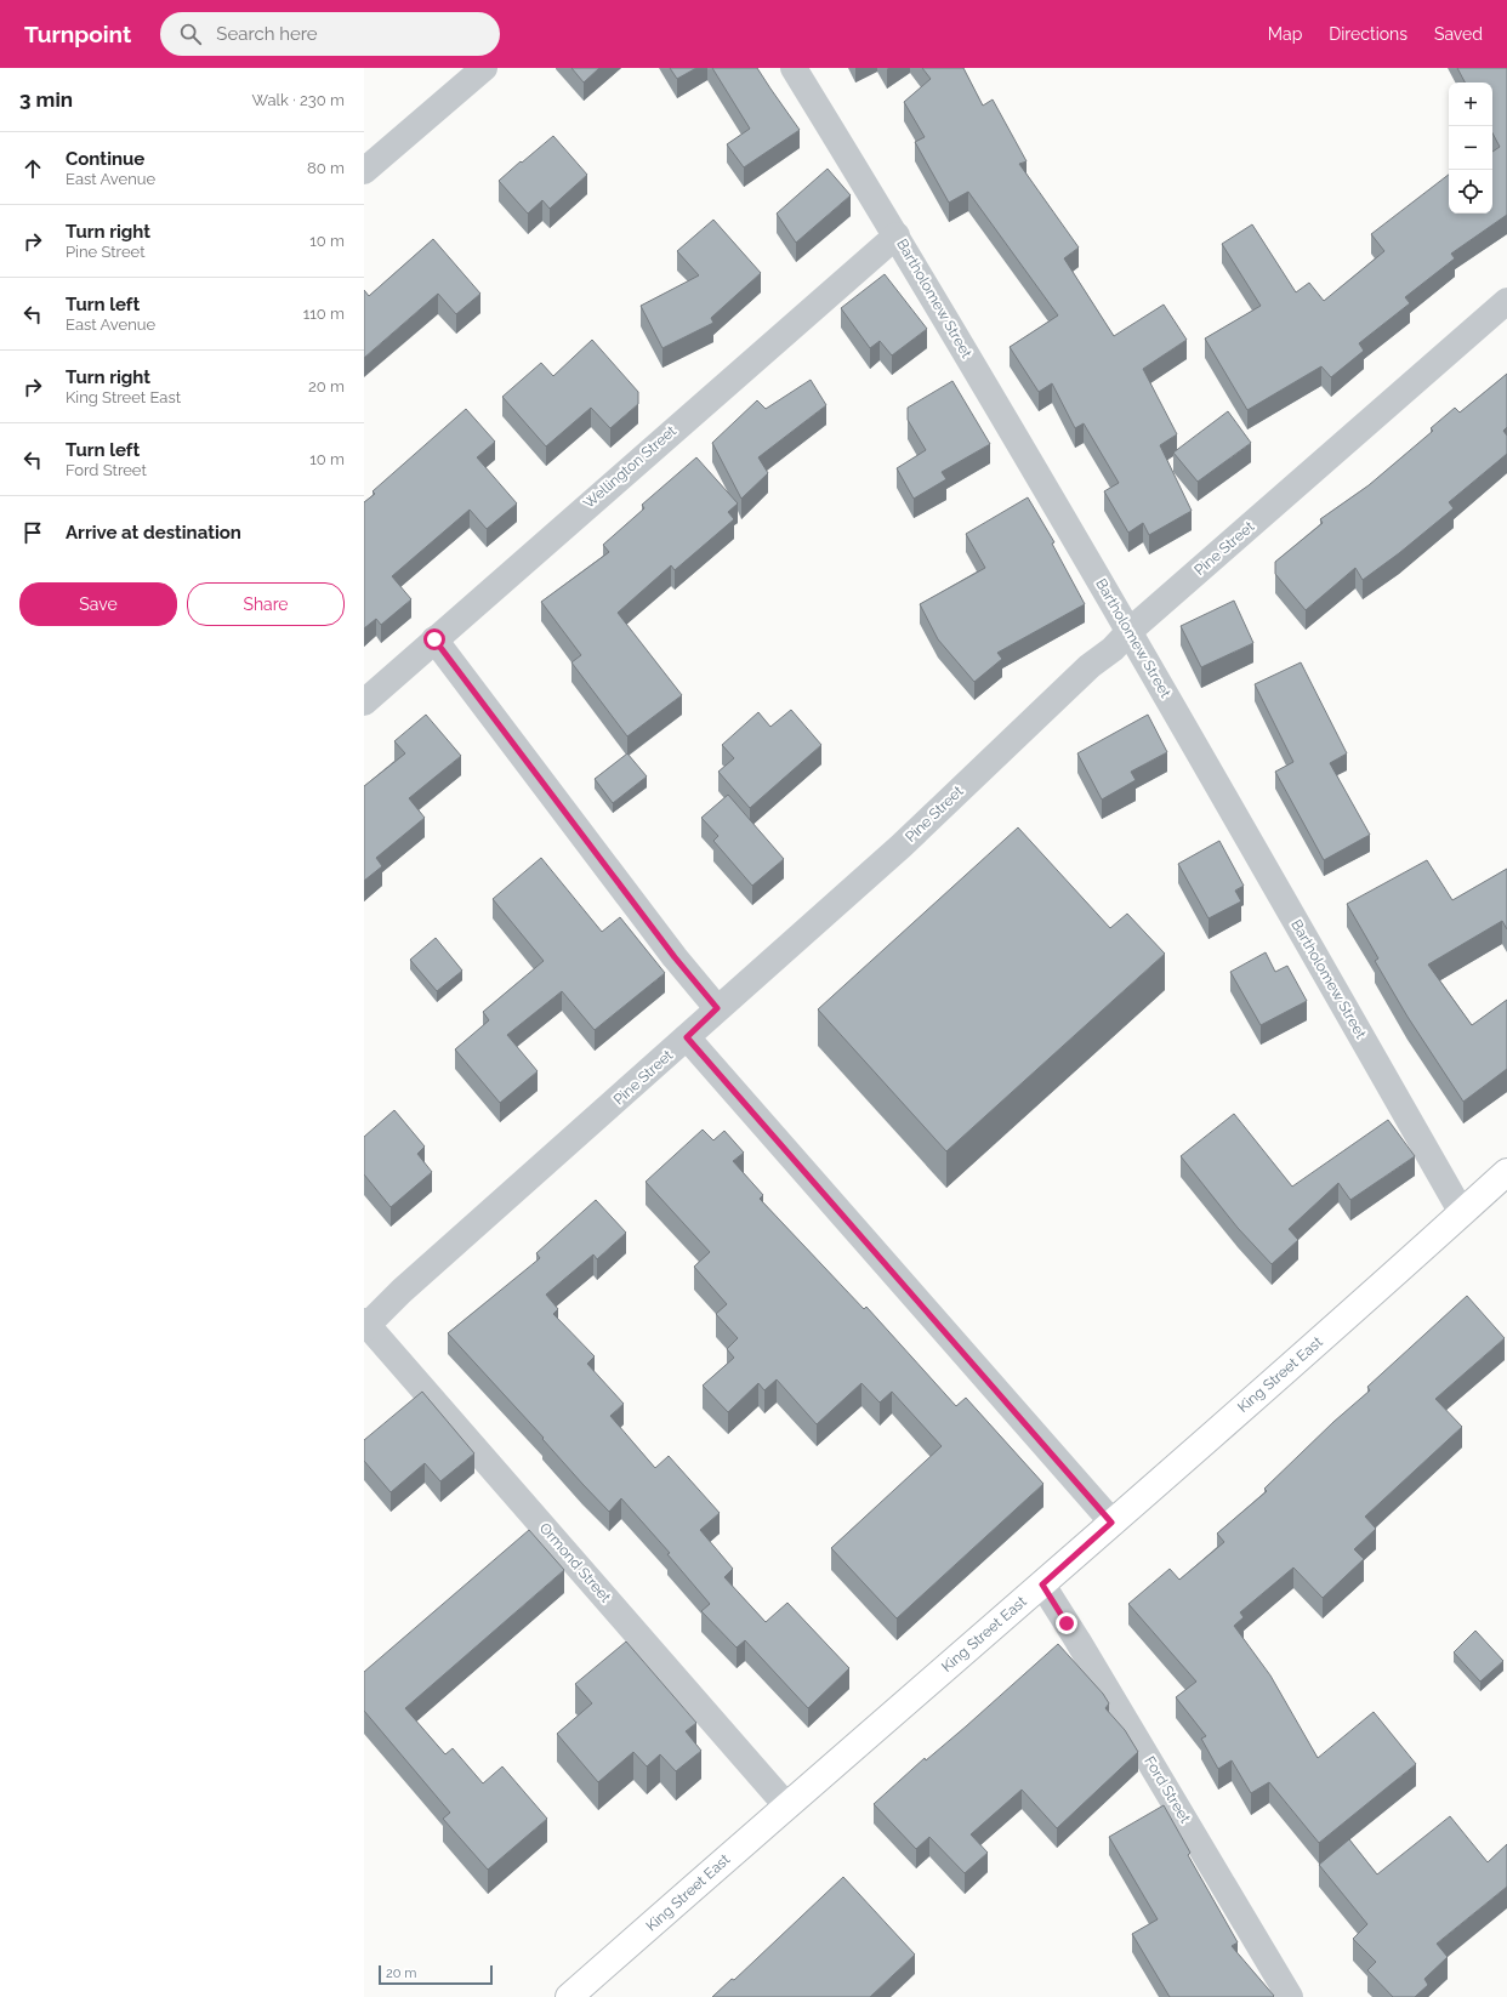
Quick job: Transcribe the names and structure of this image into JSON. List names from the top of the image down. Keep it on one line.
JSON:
{"streets":{"main road":["King Street East"],"street":["Bartholomew Street","Wellington Street","Pine Street","Ormond Street","Ford Street"]},"crossings":[["Bartholomew Street","Wellington Street"],["Bartholomew Street","Pine Street"],["Bartholomew Street","King Street East"],["Pine Street","Ormond Street"],["King Street East","Ormond Street"],["King Street East","Ford Street"]],"scale_bar":"20 m","page":{"header":"Turnpoint","search":"Search here","nav":["Map","Directions","Saved"],"heading":["3 min","Walk · 230 m"],"map_buttons":["+","−"],"list":[["Continue","East Avenue","80 m"],["Turn right","Pine Street","10 m"],["Turn left","East Avenue","110 m"],["Turn right","King Street East","20 m"],["Turn left","Ford Street","10 m"],"Arrive at destination"],"buttons":["Save","Share"],"scale":"20 m"}}
